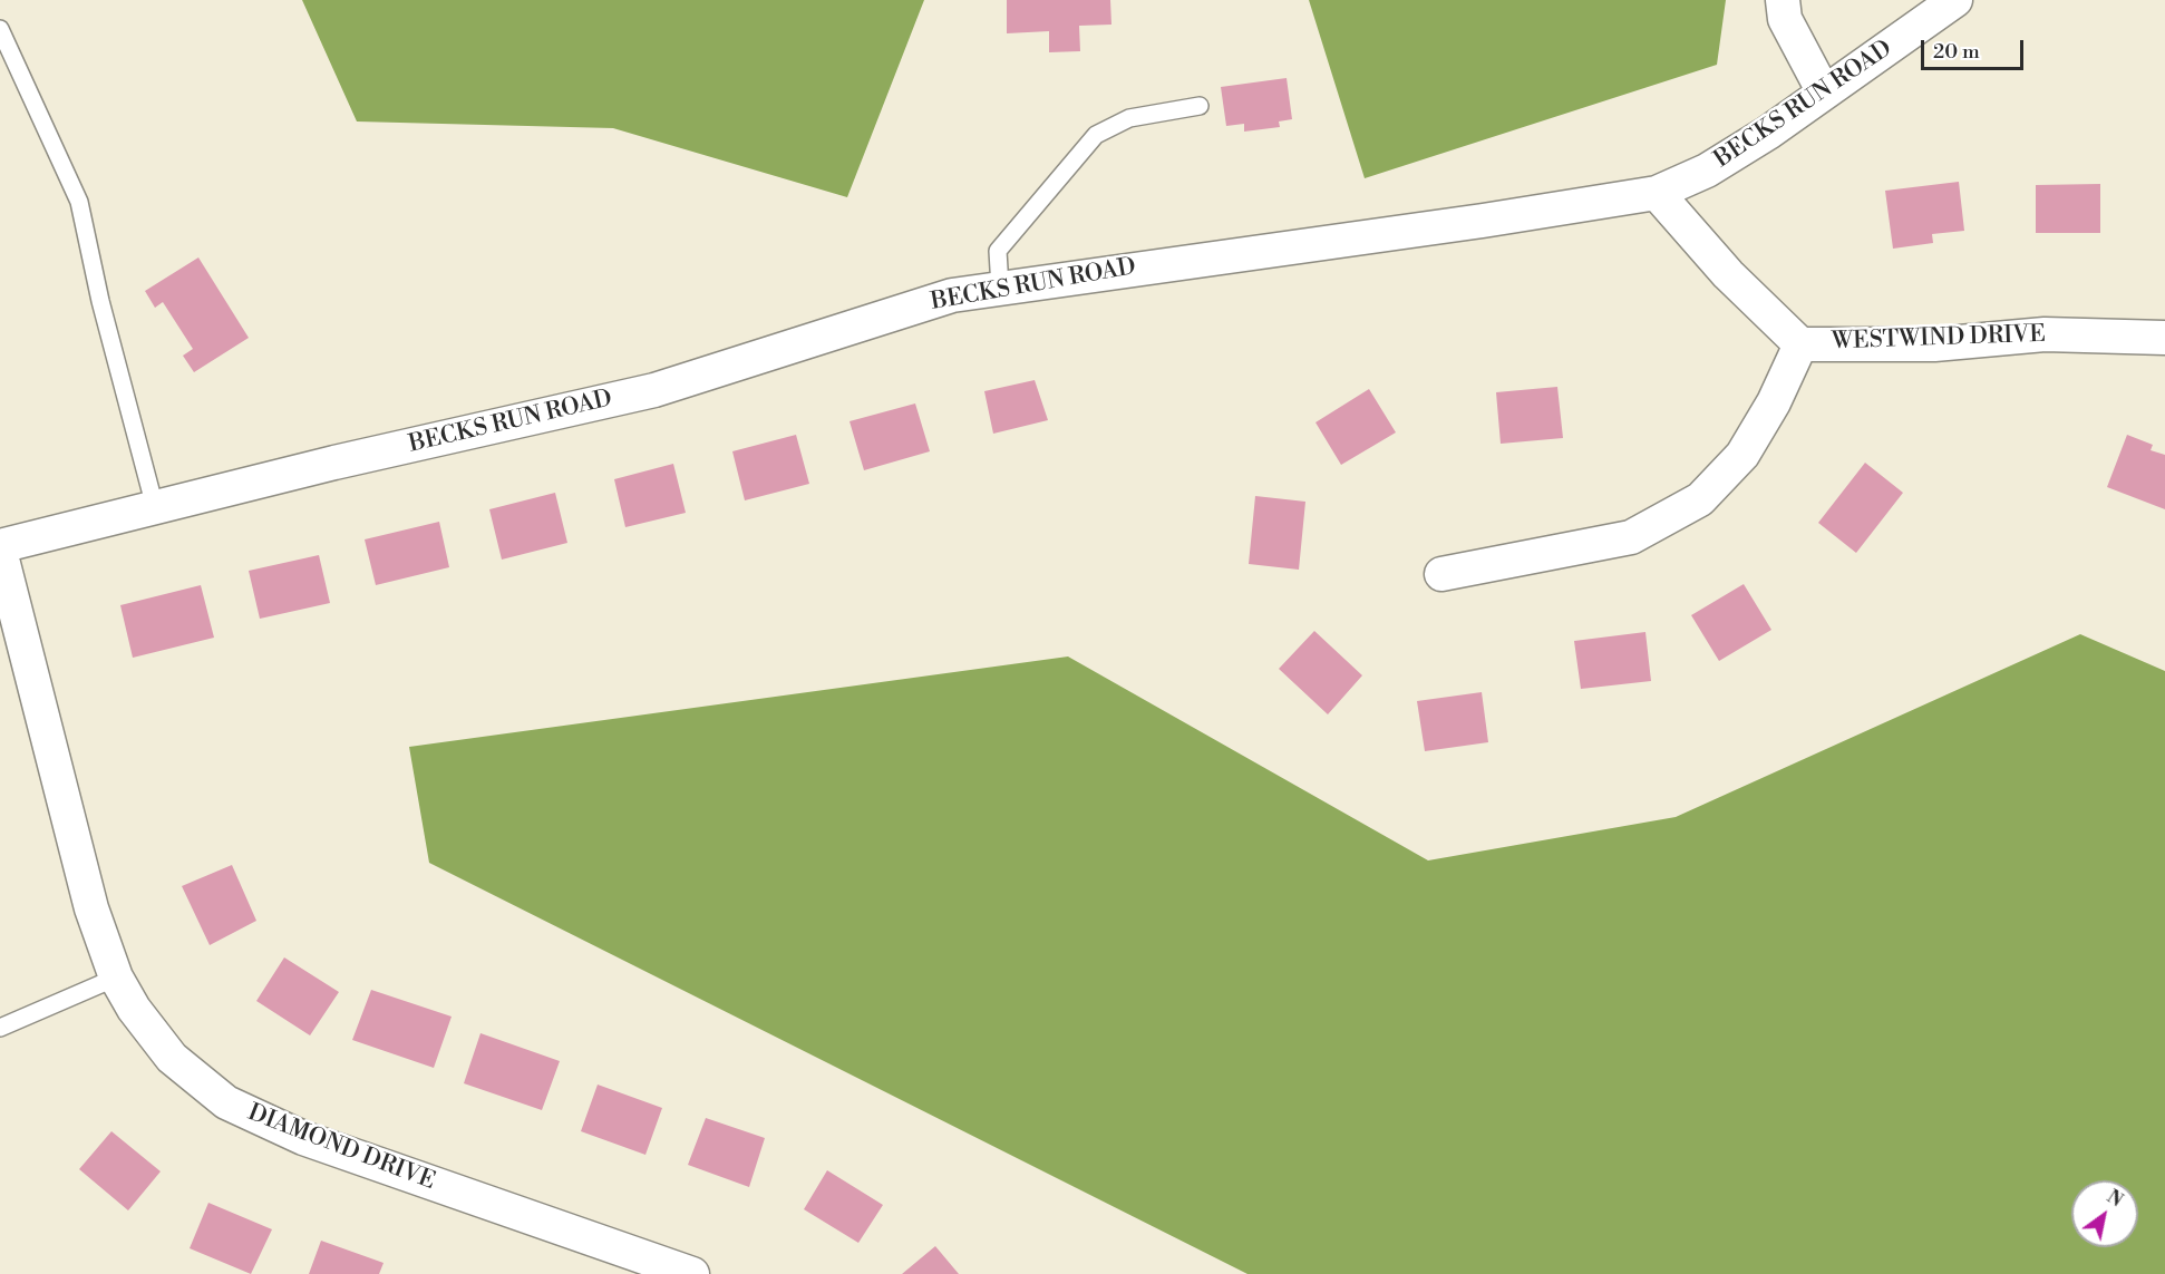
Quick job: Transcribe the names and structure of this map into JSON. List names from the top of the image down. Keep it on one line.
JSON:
{"streets":{"street":["BECKS RUN ROAD","WESTWIND DRIVE","DIAMOND DRIVE"]},"crossings":[["BECKS RUN ROAD","WESTWIND DRIVE"],["BECKS RUN ROAD","DIAMOND DRIVE"]],"scale_bar":"20 m","north":"top right"}
